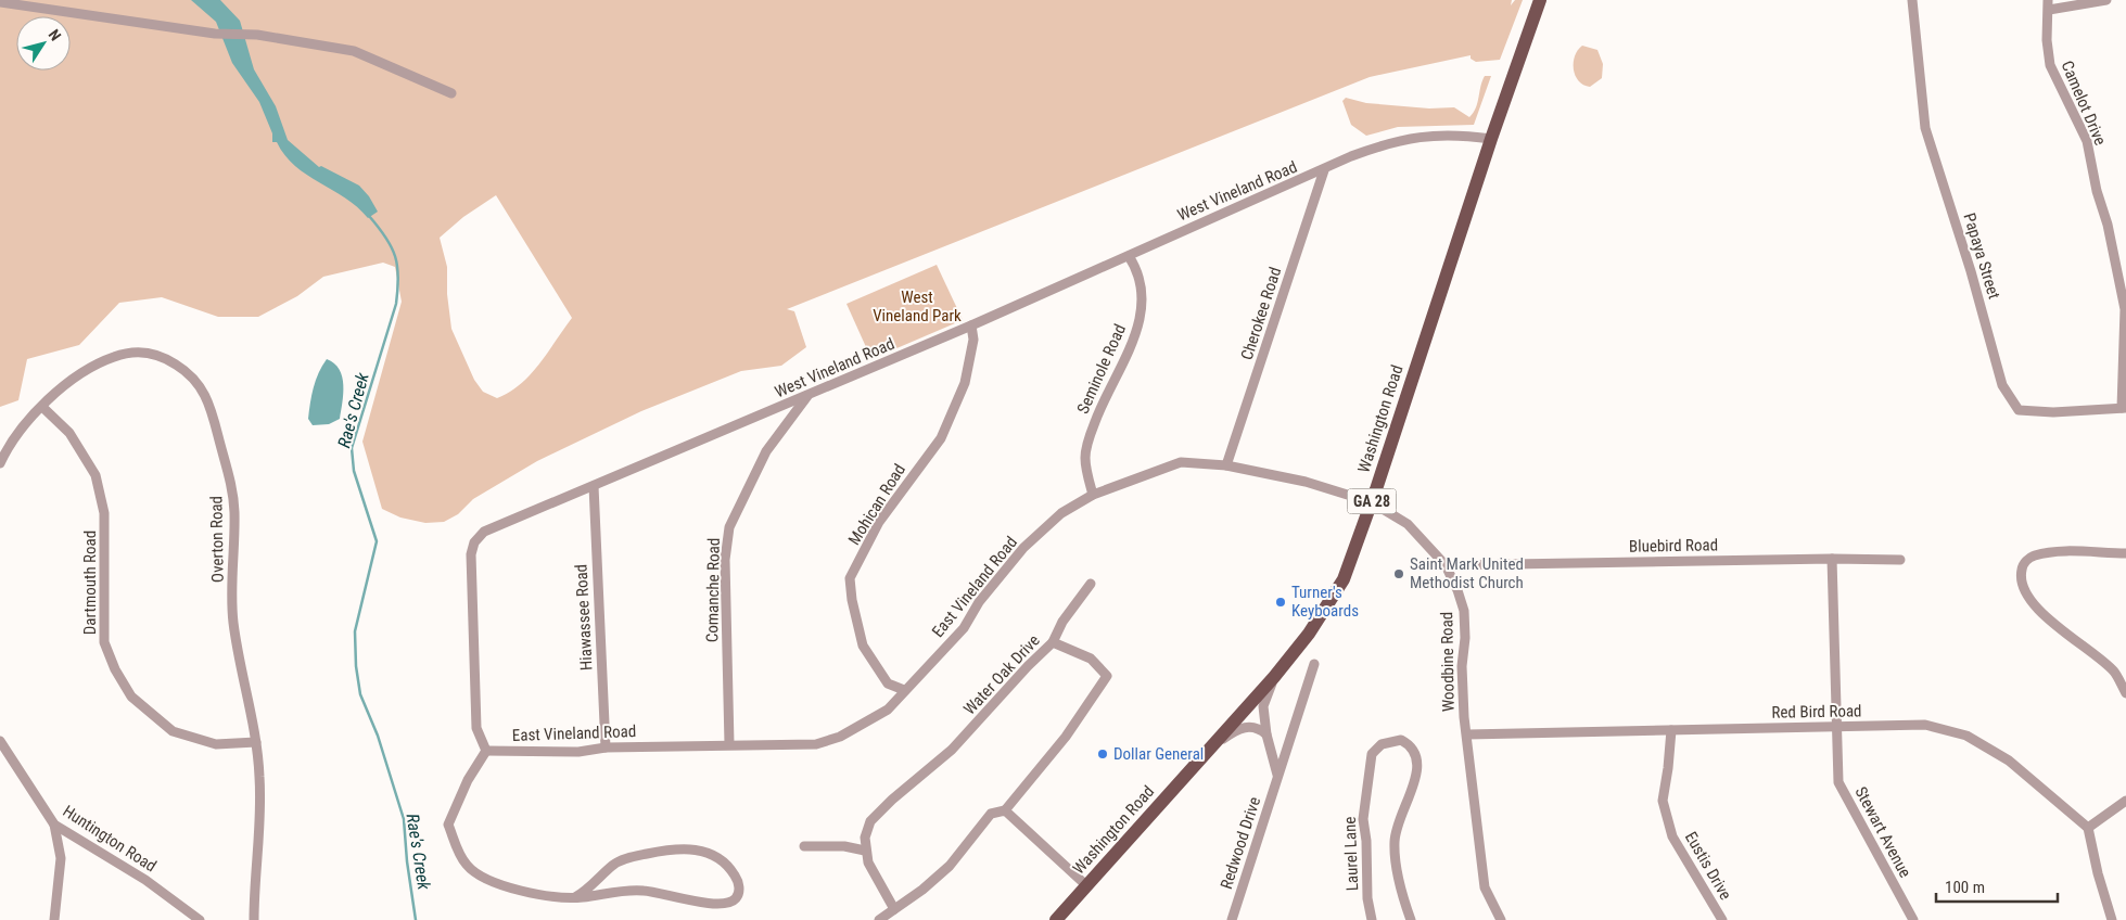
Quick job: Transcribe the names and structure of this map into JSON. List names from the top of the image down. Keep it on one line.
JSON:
{"streets":{"main road":["Washington Road","GA 28"],"street":["Camelot Drive","West Vineland Road","Papaya Street","Cherokee Road","Seminole Road","Mohican Road","Overton Road","Bluebird Road","Dartmouth Road","East Vineland Road","Comanche Road","Hiawassee Road","Woodbine Road","Water Oak Drive","Red Bird Road","Stewart Avenue","Huntington Road","Redwood Drive","Laurel Lane","Eustis Drive"]},"crossings":[["Camelot Drive","Papaya Street"],["West Vineland Road","Cherokee Road"],["West Vineland Road","Seminole Road"],["West Vineland Road","Washington Road"],["West Vineland Road","Mohican Road"],["West Vineland Road","East Vineland Road"],["West Vineland Road","Comanche Road"],["West Vineland Road","Hiawassee Road"],["Cherokee Road","East Vineland Road"],["Seminole Road","East Vineland Road"],["Washington Road","East Vineland Road"],["Washington Road","Woodbine Road"],["Mohican Road","East Vineland Road"],["Overton Road","Dartmouth Road"],["Bluebird Road","Woodbine Road"],["Bluebird Road","Stewart Avenue"],["East Vineland Road","Comanche Road"],["East Vineland Road","Hiawassee Road"],["East Vineland Road","Woodbine Road"],["Woodbine Road","Red Bird Road"],["Red Bird Road","Stewart Avenue"],["Red Bird Road","Eustis Drive"]],"water":["Rae's Creek"],"parks":["West Vineland Park"],"places":["Saint Mark United Methodist Church","Turner's Keyboards","Dollar General"],"scale_bar":"100 m","north":"top right"}
